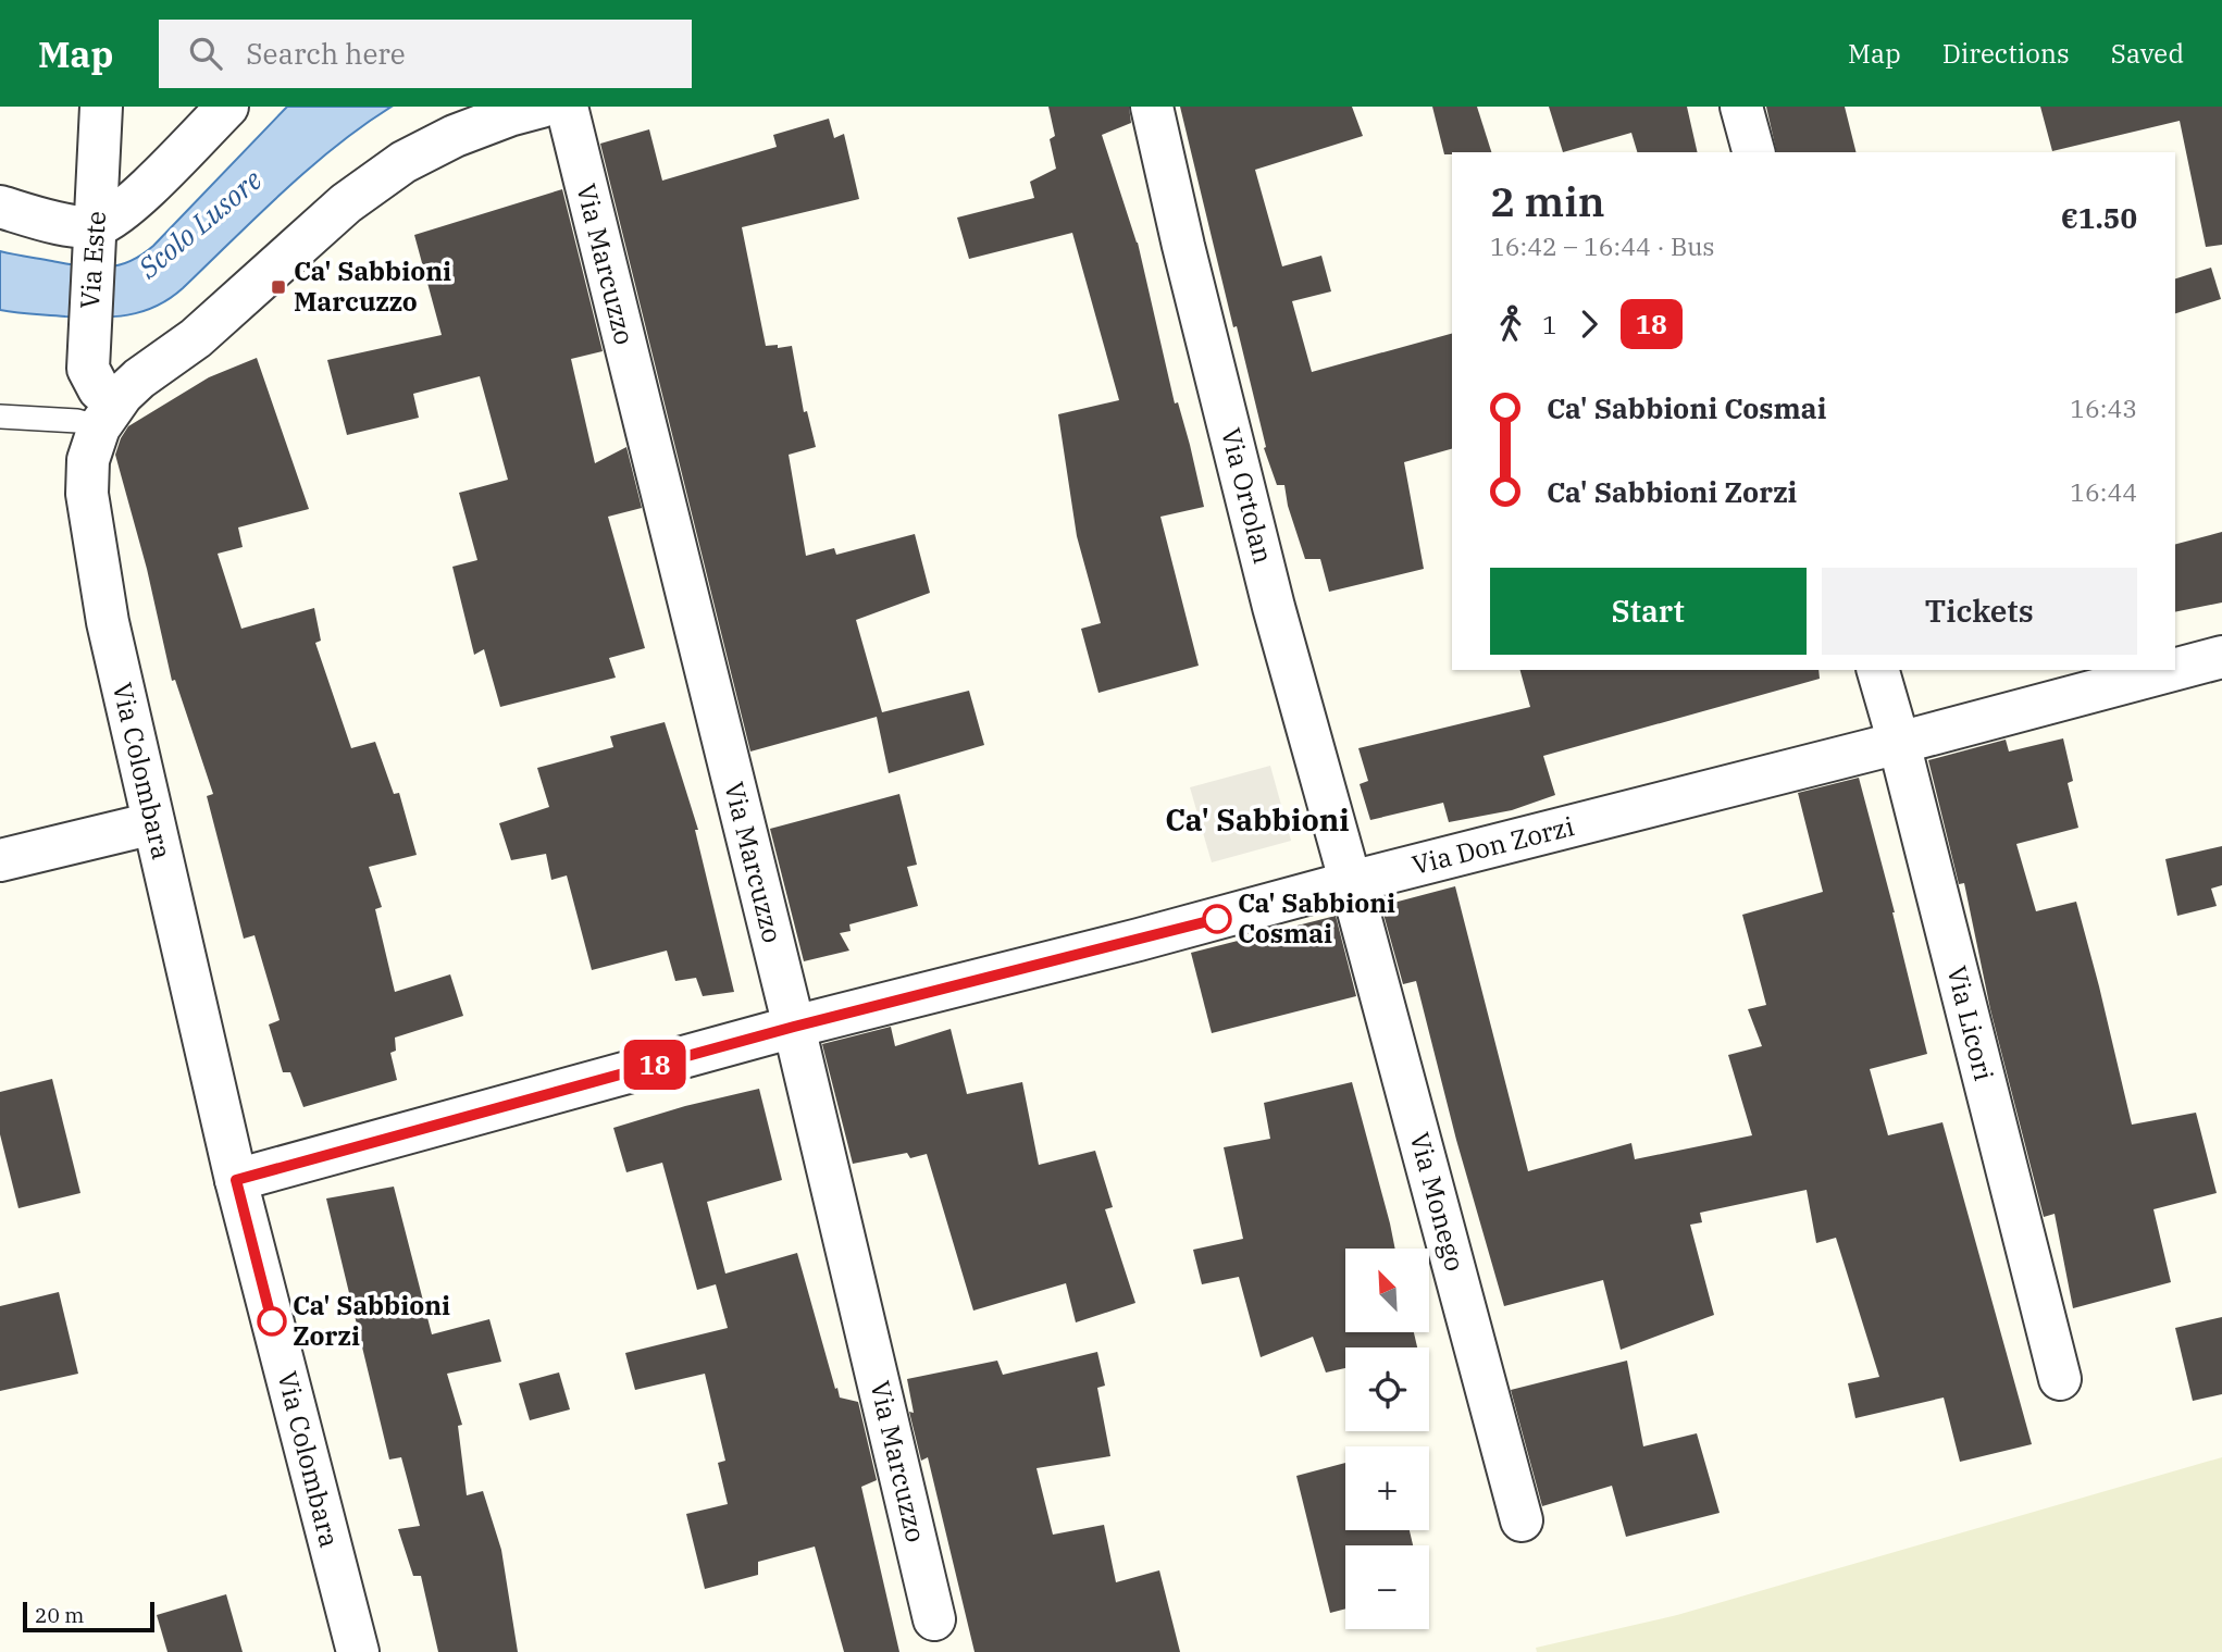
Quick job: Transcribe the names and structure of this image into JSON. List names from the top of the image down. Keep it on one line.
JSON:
{"streets":{"street":["Via Este","Via Marcuzzo","Via Ortolan","Via Colombara","Via Don Zorzi","Via Licori","Via Monego"]},"crossings":[["Via Este","Via Colombara"],["Via Marcuzzo","Via Don Zorzi"],["Via Ortolan","Via Don Zorzi"],["Via Ortolan","Via Monego"],["Via Colombara","Via Don Zorzi"],["Via Don Zorzi","Via Licori"],["Via Don Zorzi","Via Monego"]],"districts":["Ca' Sabbioni"],"water":["Scolo Lusore"],"places":{"transit":["Ca' Sabbioni Marcuzzo"],"other":["Ca' Sabbioni Cosmai","Ca' Sabbioni Zorzi"]},"lines":["bus line 18"],"scale_bar":"20 m","north":"top left","page":{"header":"Map","search":"Search here","nav":["Map","Directions","Saved"],"on_map":"18","heading":["2 min","16:42 – 16:44 · Bus","€1.50"],"legs":["1","18"],"list":[{"name":"Ca' Sabbioni Cosmai","value":"16:43"},{"name":"Ca' Sabbioni Zorzi","value":"16:44"}],"buttons":["Start","Tickets"],"map_buttons":["+","−"],"scale":"20 m"}}
